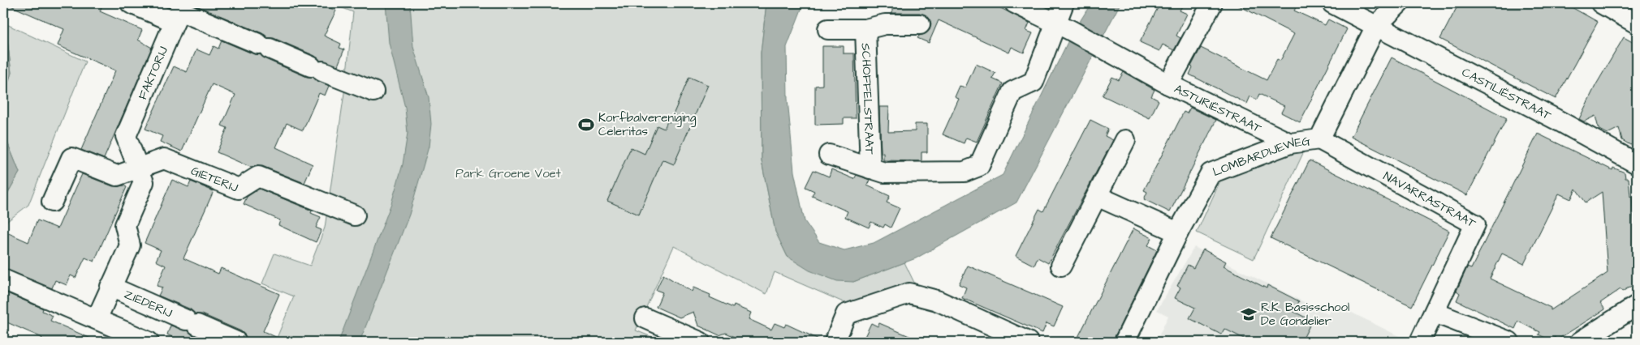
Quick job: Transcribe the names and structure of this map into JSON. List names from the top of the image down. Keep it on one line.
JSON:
{"streets":{"street":["FAKTORIJ","CASTILIËSTRAAT","SCHOFFELSTRAAT","ASTURIËSTRAAT","LOMBARDIJEWEG","GIETERIJ","NAVARRASTRAAT","ZIEDERIJ"]},"crossings":[["FAKTORIJ","GIETERIJ"],["FAKTORIJ","ZIEDERIJ"],["CASTILIËSTRAAT","LOMBARDIJEWEG"],["SCHOFFELSTRAAT","ASTURIËSTRAAT"],["ASTURIËSTRAAT","LOMBARDIJEWEG"],["LOMBARDIJEWEG","NAVARRASTRAAT"]],"parks":["Park Groene Voet"],"places":{"sports":["Korfbalvereniging Celeritas"],"school or university":["R.K. Basisschool De Gondelier"]}}
